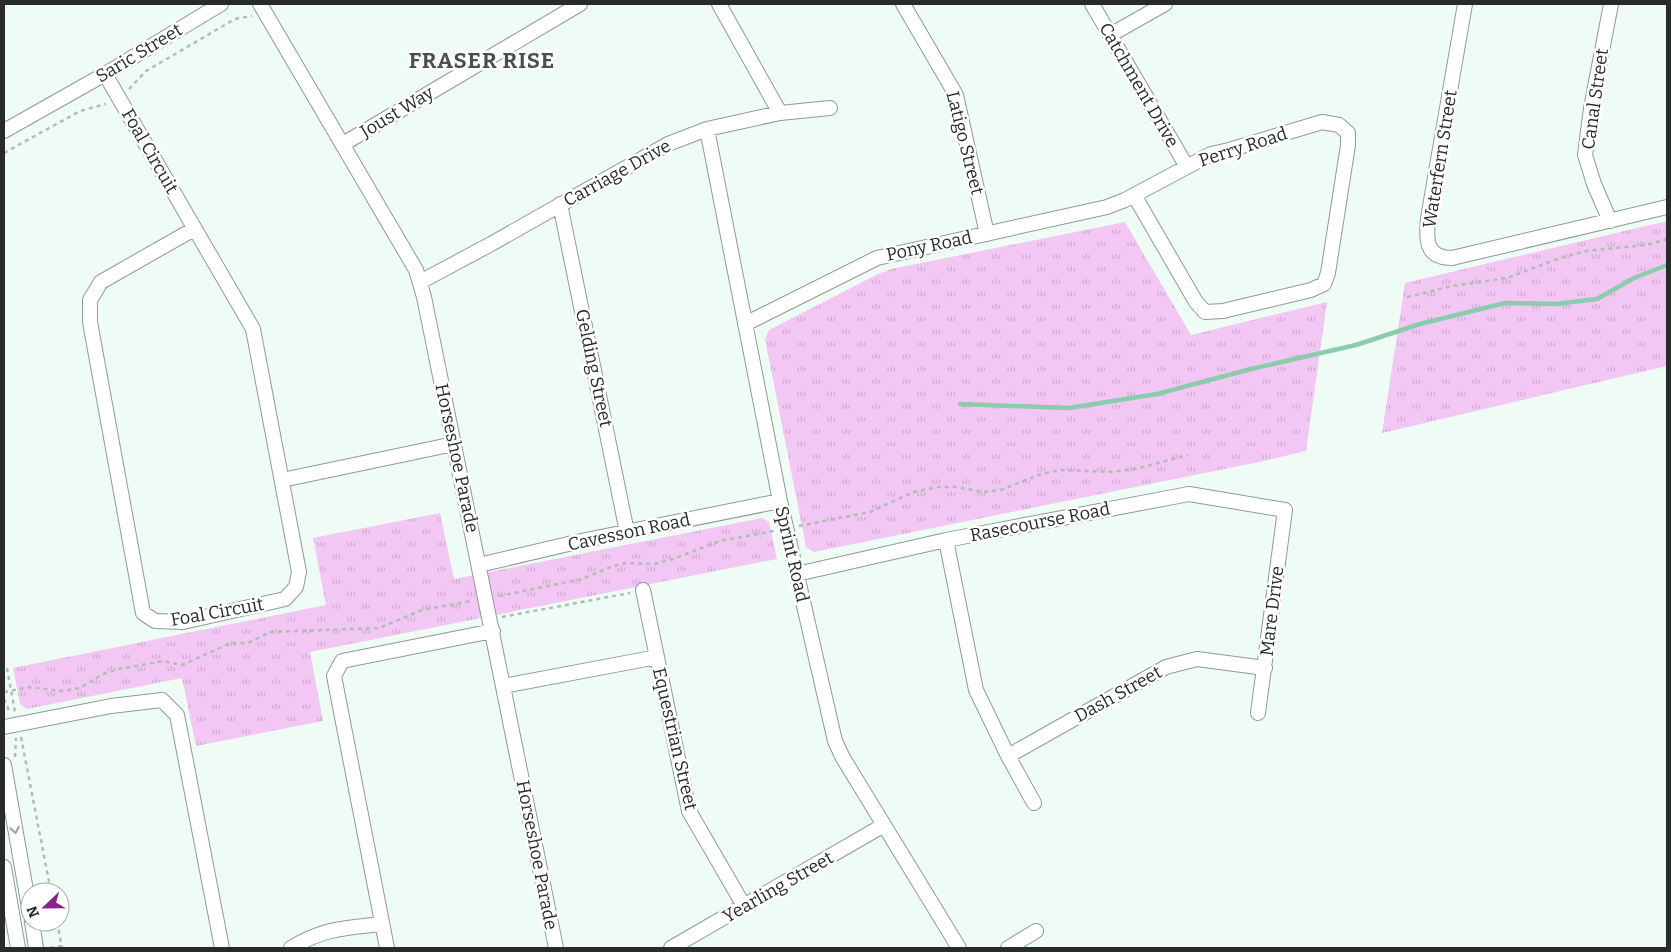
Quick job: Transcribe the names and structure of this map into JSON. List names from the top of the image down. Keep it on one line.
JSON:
{"streets":{"street":["Saric Street","Catchment Drive","Canal Street","Joust Way","Latigo Street","Perry Road","Foal Circuit","Waterfern Street","Carriage Drive","Pony Road","Gelding Street","Horseshoe Parade","Rasecourse Road","Cavesson Road","Sprint Road","Mare Drive","Dash Street","Equestrian Street","Yearling Street"]},"crossings":[["Saric Street","Foal Circuit"],["Catchment Drive","Perry Road"],["Canal Street","Waterfern Street"],["Joust Way","Horseshoe Parade"],["Latigo Street","Pony Road"],["Perry Road","Pony Road"],["Carriage Drive","Gelding Street"],["Carriage Drive","Horseshoe Parade"],["Carriage Drive","Sprint Road"],["Pony Road","Sprint Road"],["Gelding Street","Cavesson Road"],["Horseshoe Parade","Cavesson Road"],["Rasecourse Road","Sprint Road"],["Rasecourse Road","Mare Drive"],["Cavesson Road","Sprint Road"],["Sprint Road","Yearling Street"],["Mare Drive","Dash Street"],["Equestrian Street","Yearling Street"]],"districts":["FRASER RISE"],"north":"left"}
